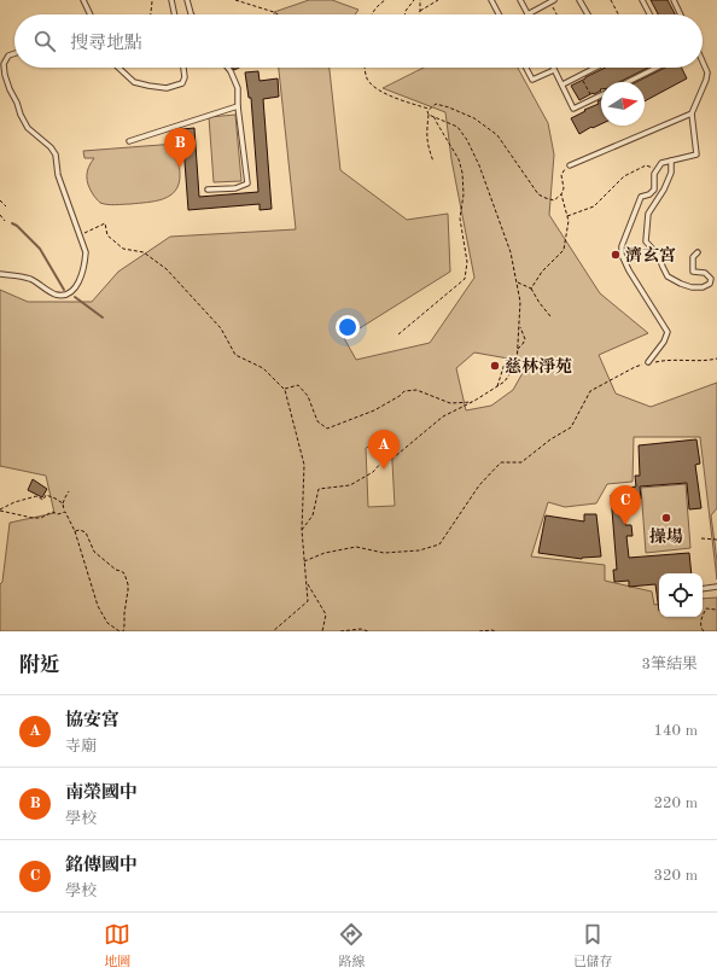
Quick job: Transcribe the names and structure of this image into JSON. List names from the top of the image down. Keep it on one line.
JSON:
{"places":["濟玄宮","慈林淨苑","操場"],"north":"right","page":{"search":"搜尋地點","pins":["B","A","C"],"heading":["附近","3筆結果"],"list":[{"mark":"A","name":"協安宮","note":"寺廟","value":"140 m"},{"mark":"B","name":"南榮國中","note":"學校","value":"220 m"},{"mark":"C","name":"銘傳國中","note":"學校","value":"320 m"}],"nav":["地圖","路線","已儲存"]}}
